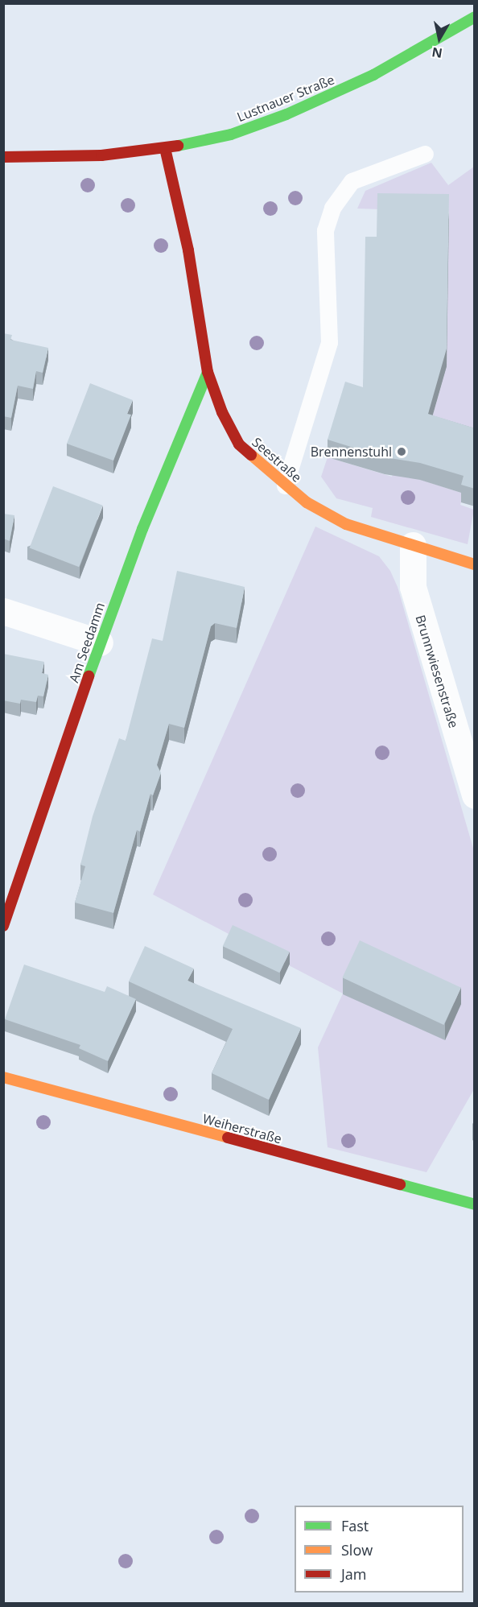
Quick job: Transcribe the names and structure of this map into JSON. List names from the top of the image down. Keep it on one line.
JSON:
{"streets":{"street":["Lustnauer Straße","Seestraße","Am Seedamm","Brunnwiesenstraße","Weiherstraße"]},"crossings":[["Lustnauer Straße","Seestraße"],["Seestraße","Am Seedamm"],["Seestraße","Brunnwiesenstraße"]],"places":["Brennenstuhl"],"legend":["Fast","Slow","Jam"],"north":"bottom"}
